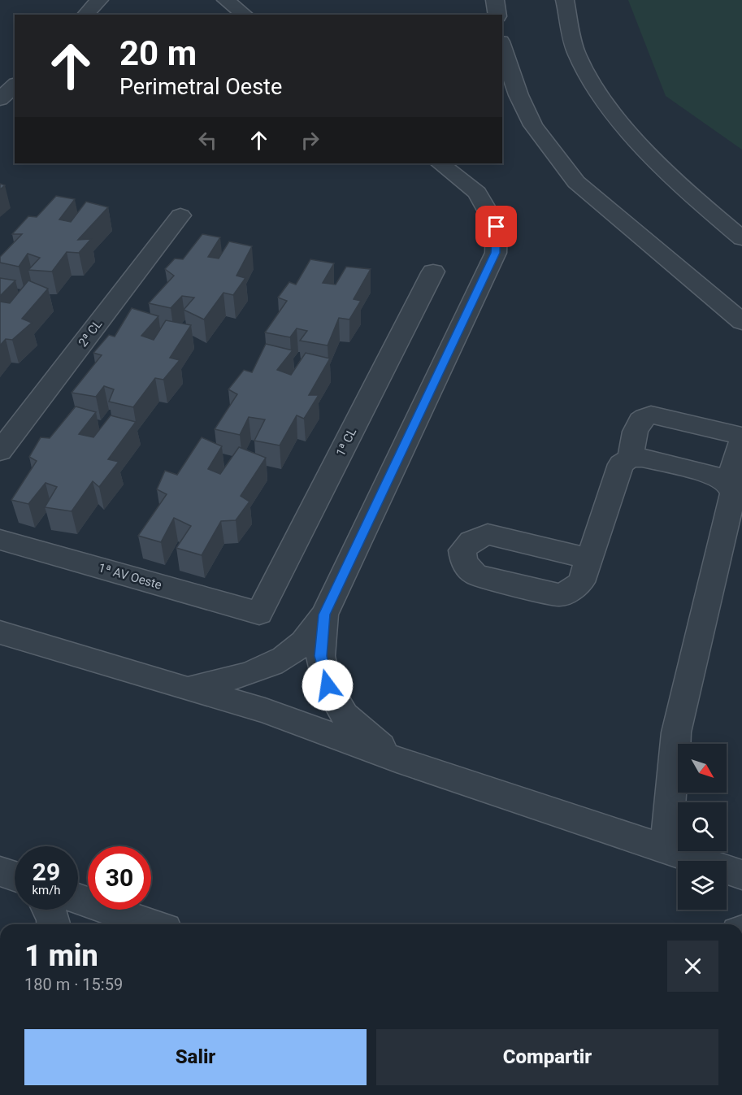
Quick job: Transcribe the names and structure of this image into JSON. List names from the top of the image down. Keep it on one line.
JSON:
{"streets":{"street":["2ª CL","1ª CL","1ª AV Oeste"]},"crossings":[["1ª CL","1ª AV Oeste"]],"north":"bottom right","page":{"turn":["20 m","Perimetral Oeste"],"speed":"29 km/h","limit":"30","heading":["1 min","180 m · 15:59"],"buttons":["Salir","Compartir"]}}
